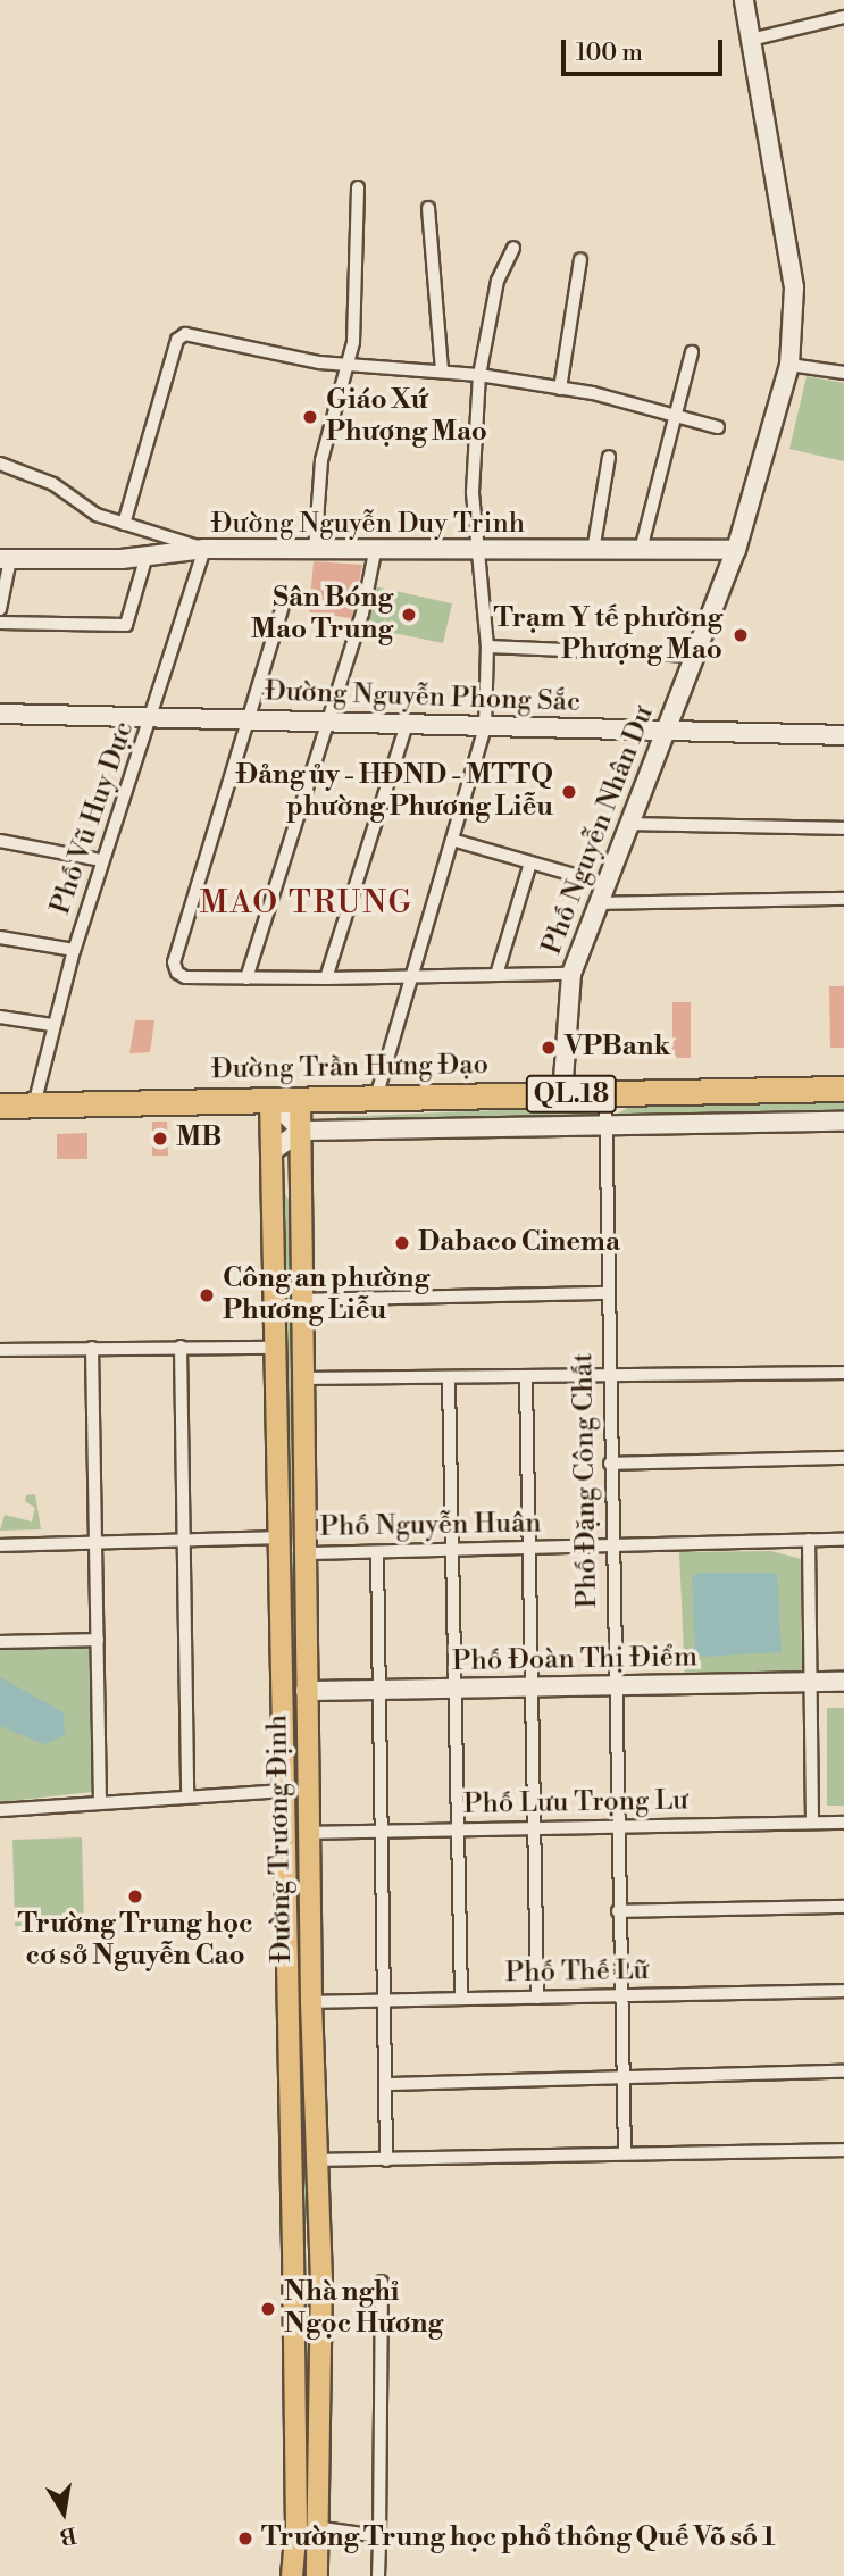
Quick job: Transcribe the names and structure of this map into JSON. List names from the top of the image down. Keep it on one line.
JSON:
{"streets":{"highway":["Đường Trần Hưng Đạo","QL.18"],"main road":["Đường Trương Định"],"street":["Đường Nguyễn Duy Trinh","Đường Nguyễn Phong Sắc","Phố Vũ Huy Dực","Phố Nguyễn Nhân Dư","Phố Đặng Công Chất","Phố Nguyễn Huân","Phố Đoàn Thị Điểm","Phố Lưu Trọng Lư","Phố Thế Lữ"]},"crossings":[["Đường Nguyễn Duy Trinh","Phố Vũ Huy Dực"],["Đường Nguyễn Duy Trinh","Phố Nguyễn Nhân Dư"],["Đường Nguyễn Phong Sắc","Phố Vũ Huy Dực"],["Đường Nguyễn Phong Sắc","Phố Nguyễn Nhân Dư"],["Phố Vũ Huy Dực","Đường Trần Hưng Đạo"],["Phố Nguyễn Nhân Dư","Đường Trần Hưng Đạo"],["Đường Trần Hưng Đạo","Phố Đặng Công Chất"],["Đường Trần Hưng Đạo","Đường Trương Định"],["Phố Đặng Công Chất","Phố Nguyễn Huân"],["Phố Đặng Công Chất","Phố Đoàn Thị Điểm"],["Phố Đặng Công Chất","Phố Lưu Trọng Lư"],["Phố Đặng Công Chất","Phố Thế Lữ"],["Phố Nguyễn Huân","Đường Trương Định"],["Phố Đoàn Thị Điểm","Đường Trương Định"],["Phố Lưu Trọng Lư","Đường Trương Định"],["Đường Trương Định","Phố Thế Lữ"]],"districts":["MAO TRUNG"],"places":["Giáo Xứ Phượng Mao","Sân Bóng Mao Trung","Trạm Y tế phường Phượng Mao","Đảng ủy - HĐND - MTTQ phường Phương Liễu","VPBank","MB","Dabaco Cinema","Công an phường Phương Liễu","Trường Trung học cơ sở Nguyễn Cao","Nhà nghỉ Ngọc Hương","Trường Trung học phổ thông Quế Võ số 1"],"scale_bar":"100 m","north":"bottom"}
